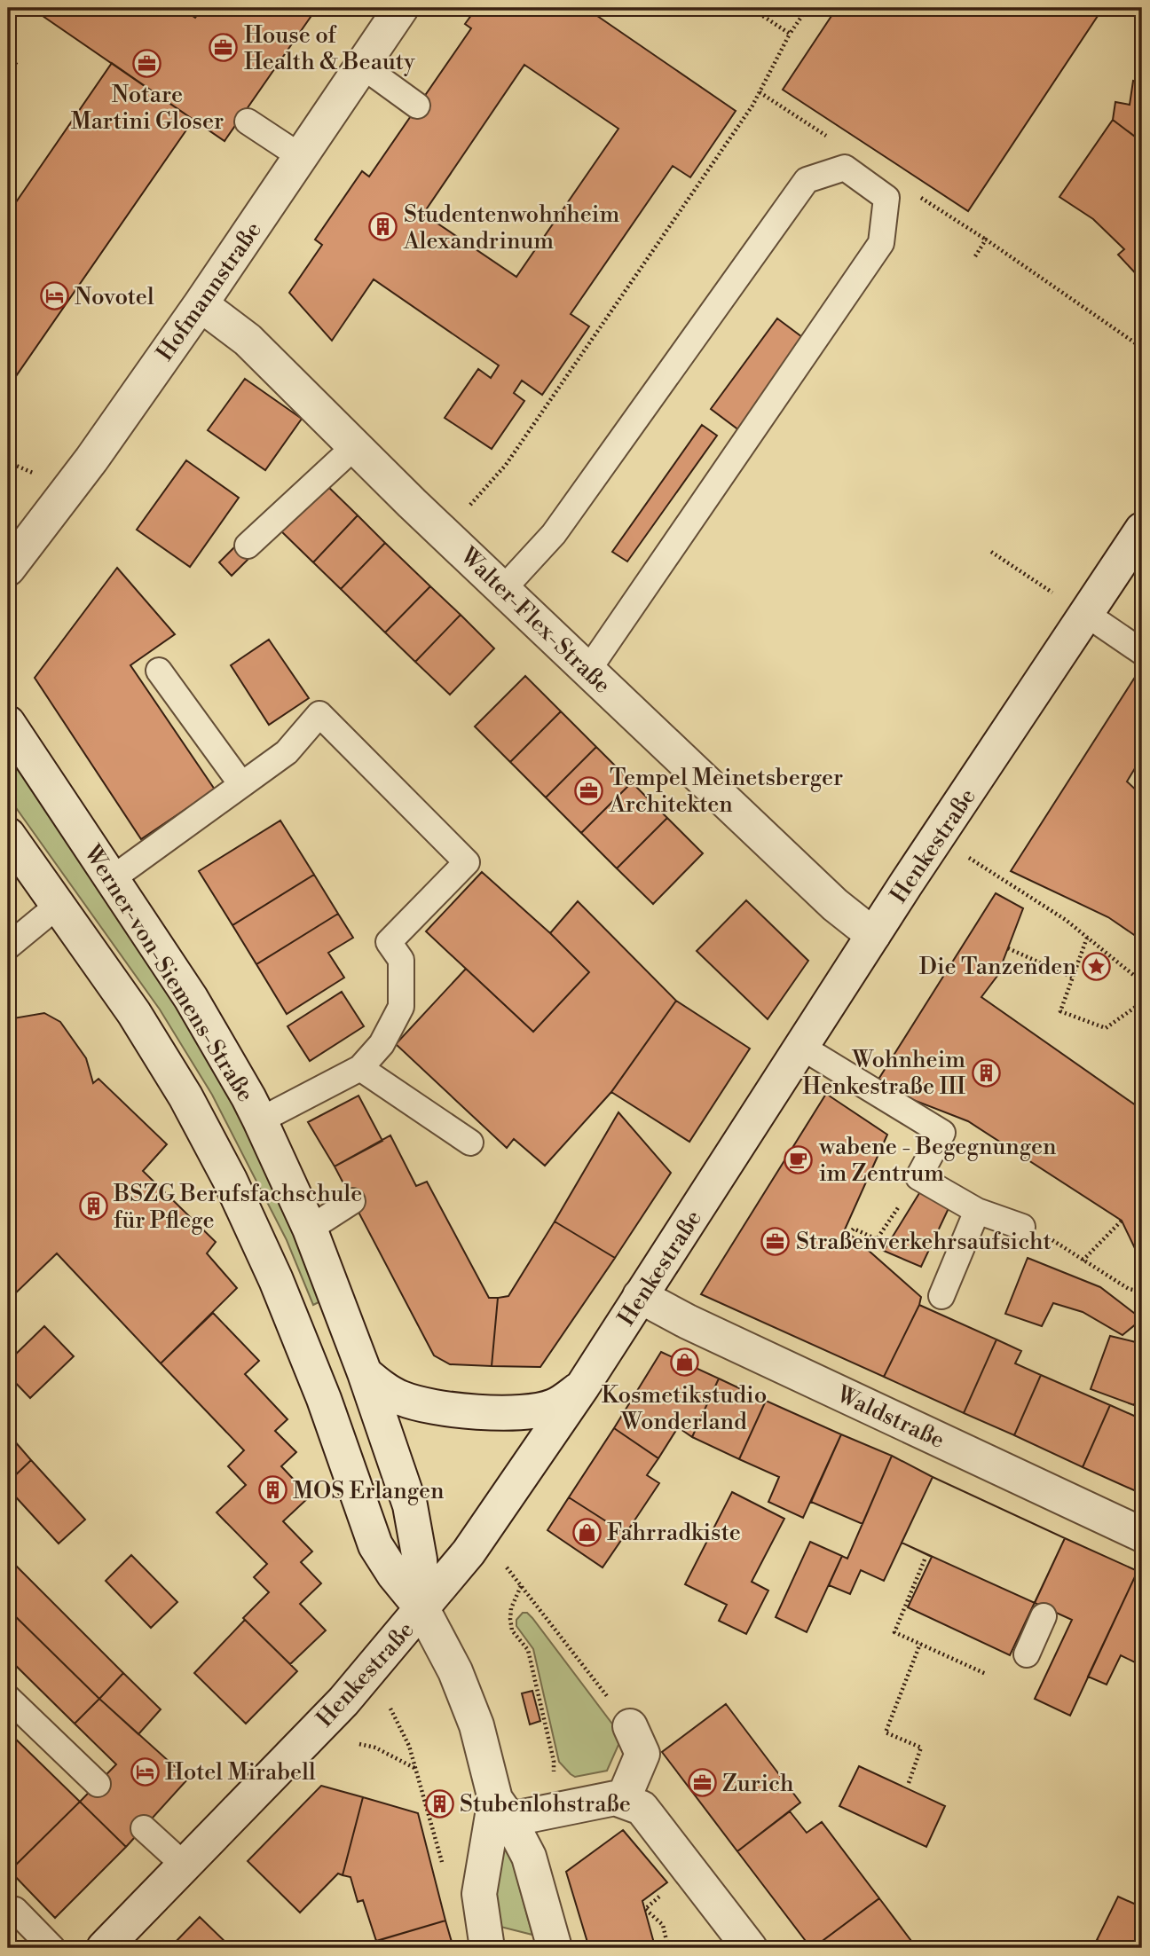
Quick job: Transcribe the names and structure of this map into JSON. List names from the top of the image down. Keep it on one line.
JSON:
{"streets":{"street":["Hofmannstraße","Walter-Flex-Straße","Henkestraße","Werner-von-Siemens-Straße","Waldstraße"]},"crossings":[["Hofmannstraße","Walter-Flex-Straße"],["Walter-Flex-Straße","Henkestraße"],["Henkestraße","Werner-von-Siemens-Straße"],["Henkestraße","Waldstraße"]],"places":{"office":["House of Health & Beauty","Notare Martini Gloser","Tempel Meinetsberger Architekten","Straßenverkehrsaufsicht","Zurich"],"building":["Studentenwohnheim Alexandrinum","Wohnheim Henkestraße III","BSZG Berufsfachschule für Pflege","MOS Erlangen","Stubenlohstraße"],"hotel":["Novotel","Hotel Mirabell"],"place":["Die Tanzenden"],"cafe":["wabene - Begegnungen im Zentrum"],"shop":["Kosmetikstudio Wonderland","Fahrradkiste"]}}
